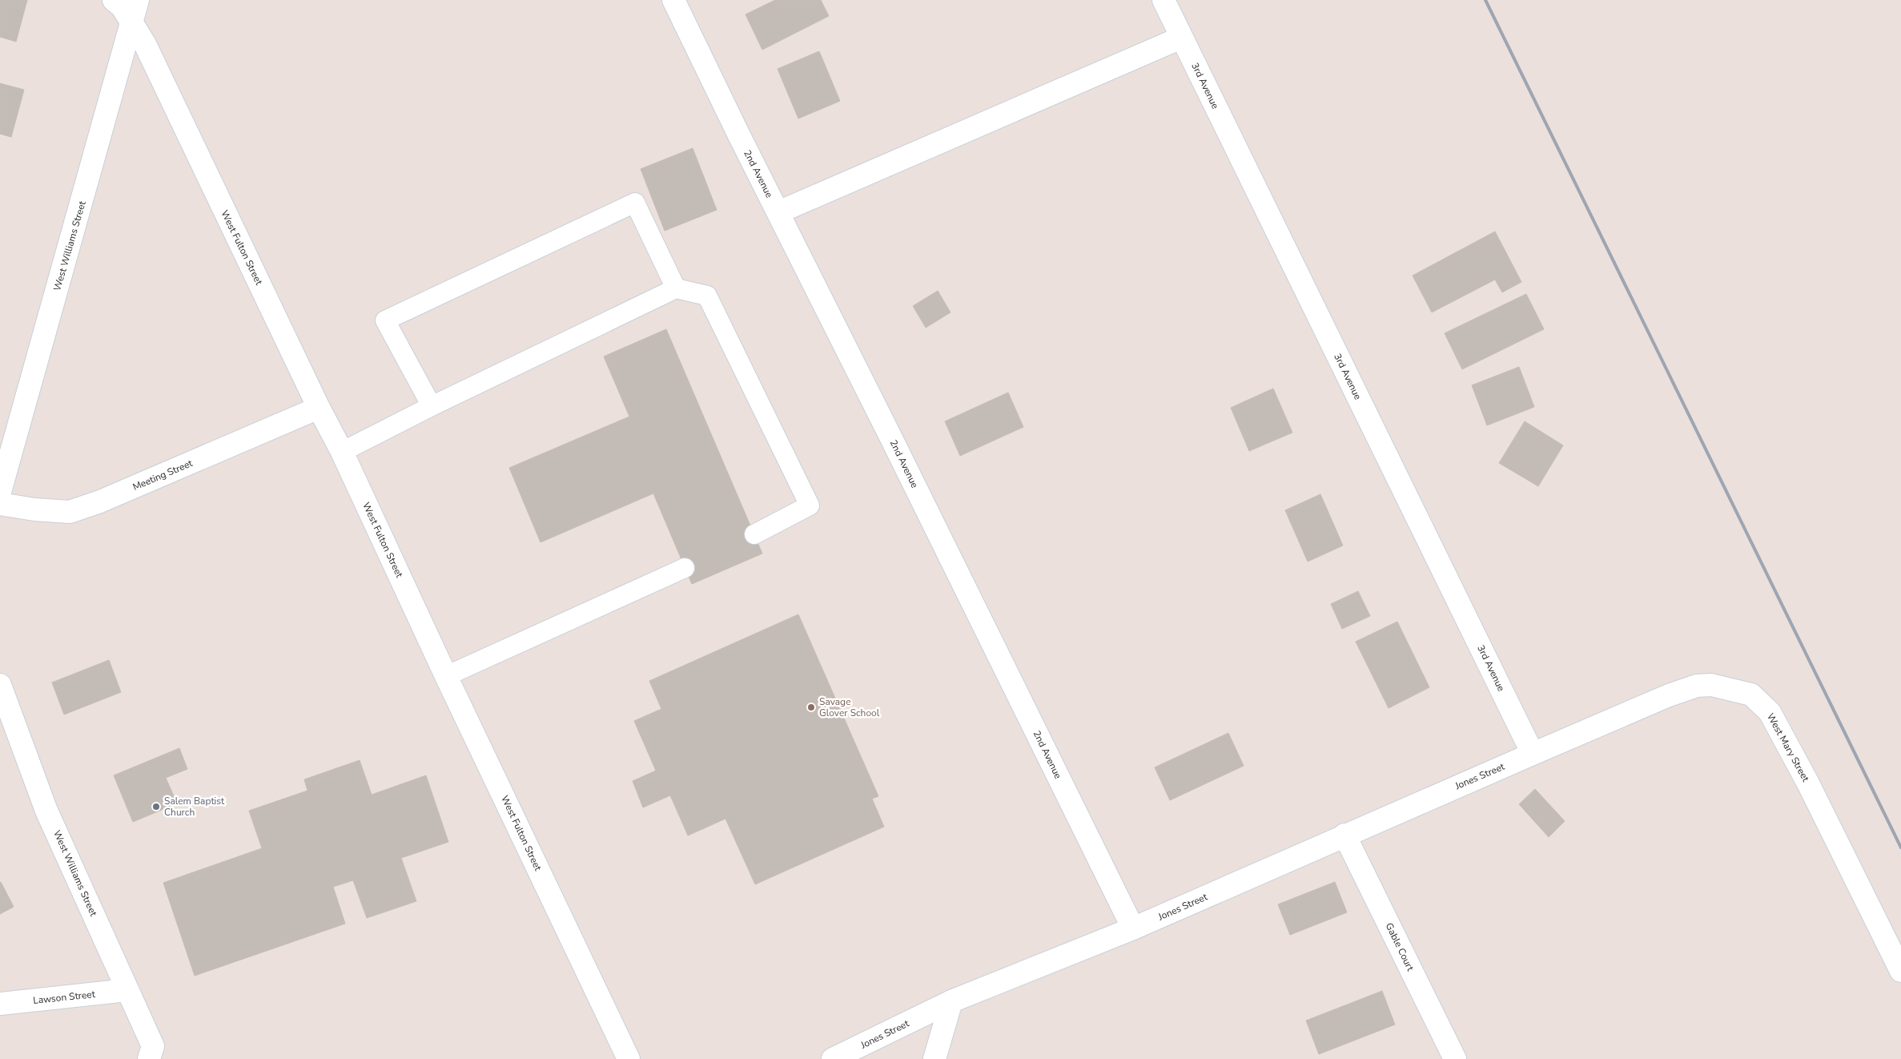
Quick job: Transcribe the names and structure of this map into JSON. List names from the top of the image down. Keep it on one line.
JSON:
{"streets":{"street":["3rd Avenue","2nd Avenue","West Williams Street","West Fulton Street","Meeting Street","West Mary Street","Jones Street","Gable Court","Lawson Street"]},"crossings":[["3rd Avenue","West Mary Street"],["3rd Avenue","Jones Street"],["2nd Avenue","Jones Street"],["West Williams Street","West Fulton Street"],["West Williams Street","Lawson Street"],["West Fulton Street","Meeting Street"],["West Mary Street","Jones Street"],["Jones Street","Gable Court"]],"places":["Savage Glover School","Salem Baptist Church"]}
